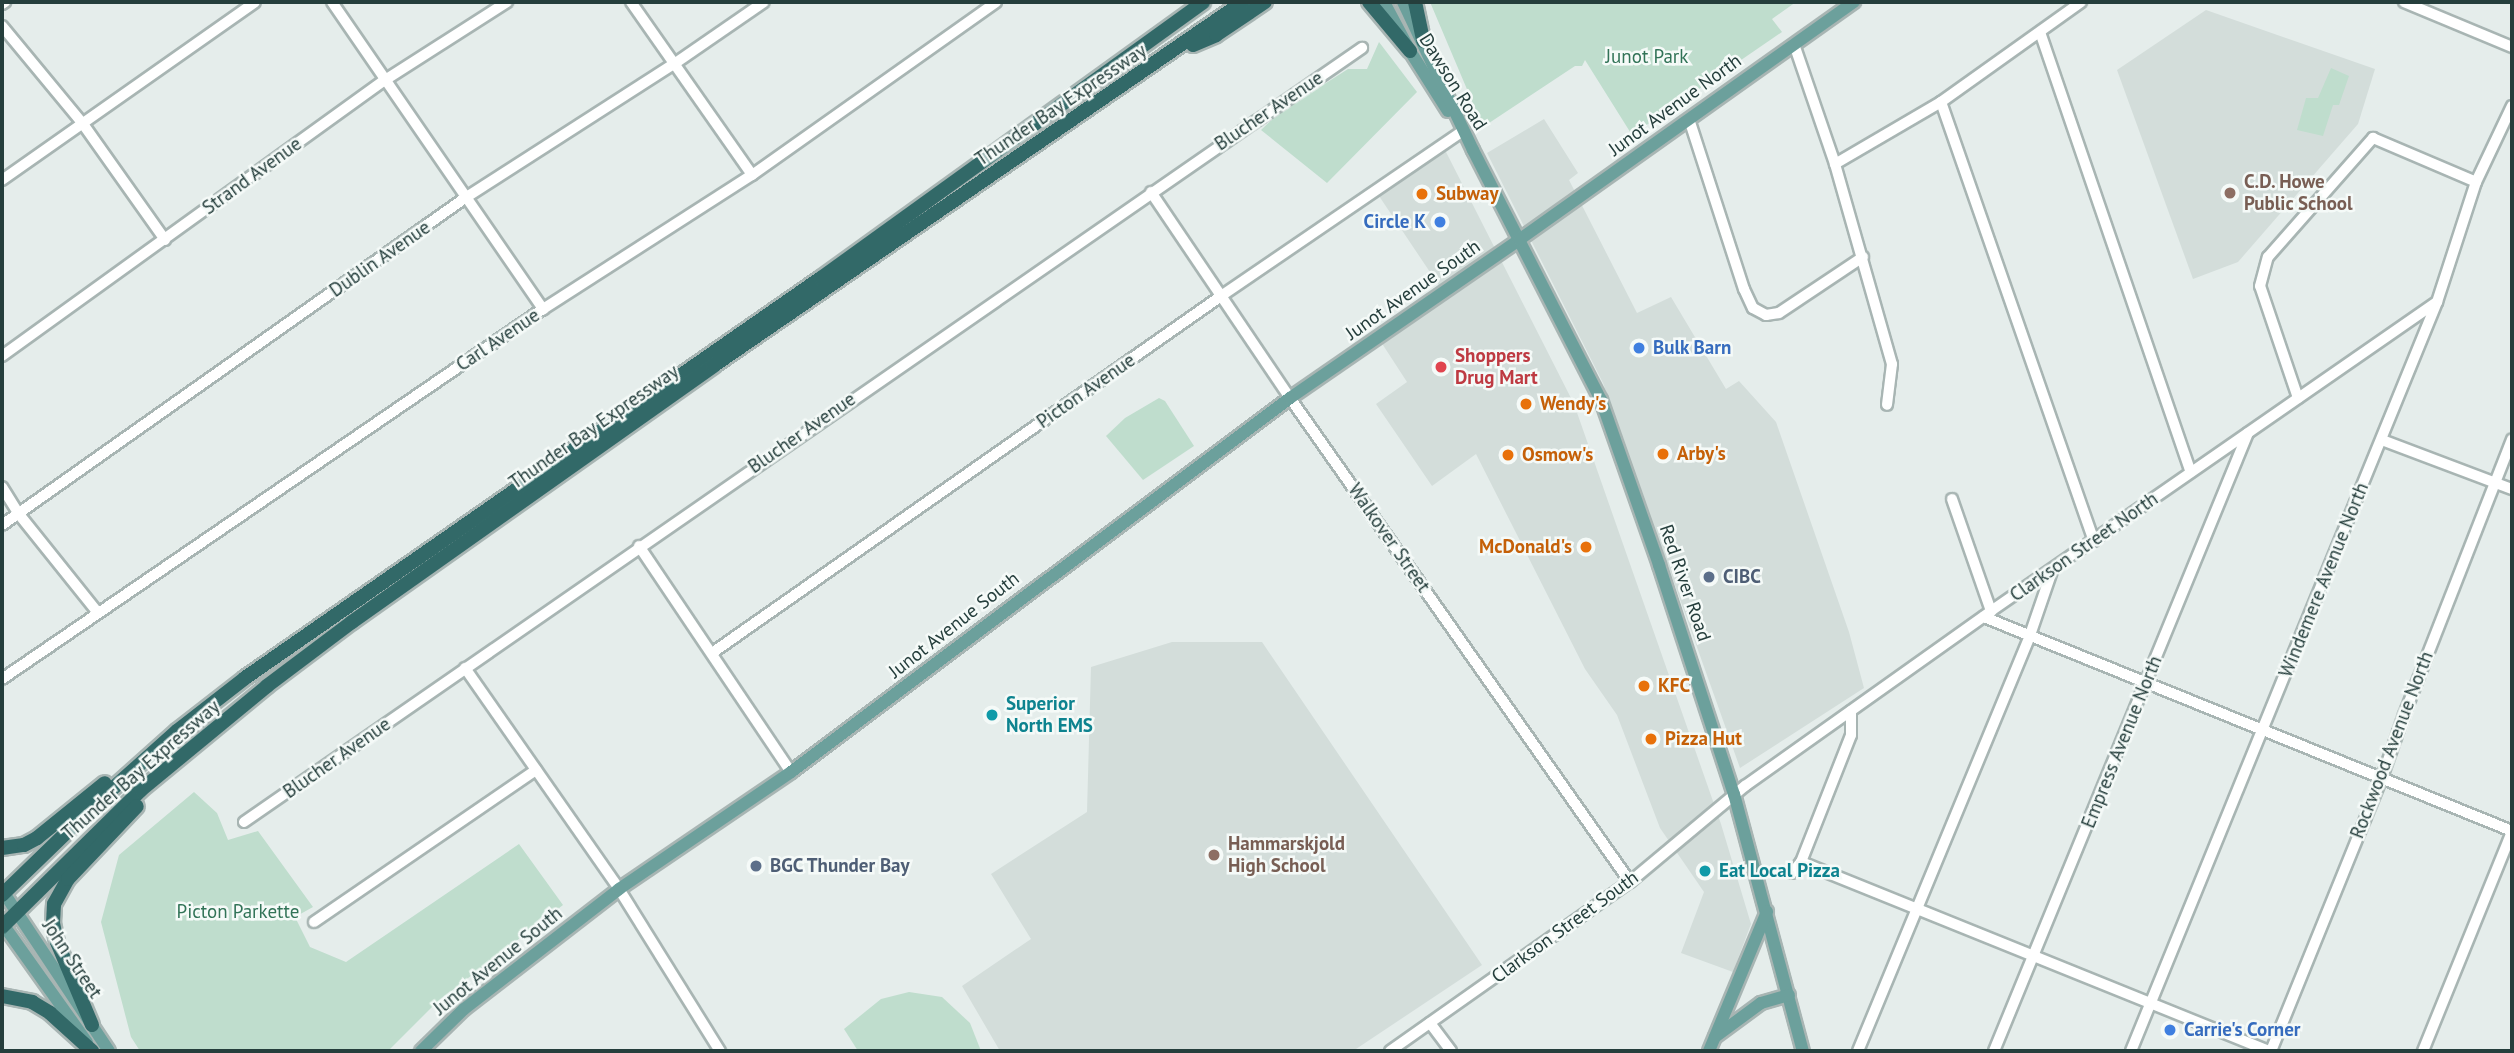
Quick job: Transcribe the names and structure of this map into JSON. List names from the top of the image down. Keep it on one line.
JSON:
{"streets":{"highway":["Thunder Bay Expressway"],"main road":["Dawson Road","Junot Avenue North","Junot Avenue South","Red River Road","John Street"],"street":["Blucher Avenue","Strand Avenue","Dublin Avenue","Carl Avenue","Picton Avenue","Walkover Street","Clarkson Street North","Windemere Avenue North","Empress Avenue North","Rockwood Avenue North","Clarkson Street South"]},"crossings":[["Dawson Road","Picton Avenue"],["Dawson Road","Red River Road"],["Thunder Bay Expressway","John Street"],["Junot Avenue North","Junot Avenue South"],["Junot Avenue North","Red River Road"],["Blucher Avenue","Walkover Street"],["Junot Avenue South","Walkover Street"],["Junot Avenue South","Red River Road"],["Picton Avenue","Walkover Street"],["Walkover Street","Clarkson Street South"],["Clarkson Street North","Windemere Avenue North"],["Clarkson Street North","Red River Road"],["Clarkson Street North","Empress Avenue North"],["Clarkson Street North","Clarkson Street South"],["Red River Road","Clarkson Street South"]],"parks":["Junot Park","Picton Parkette"],"places":["C.D. Howe Public School","Subway","Circle K","Bulk Barn","Shoppers Drug Mart","Wendy's","Arby's","Osmow's","McDonald's","CIBC","KFC","Superior North EMS","Pizza Hut","Hammarskjold High School","BGC Thunder Bay","Eat Local Pizza","Carrie's Corner"]}
